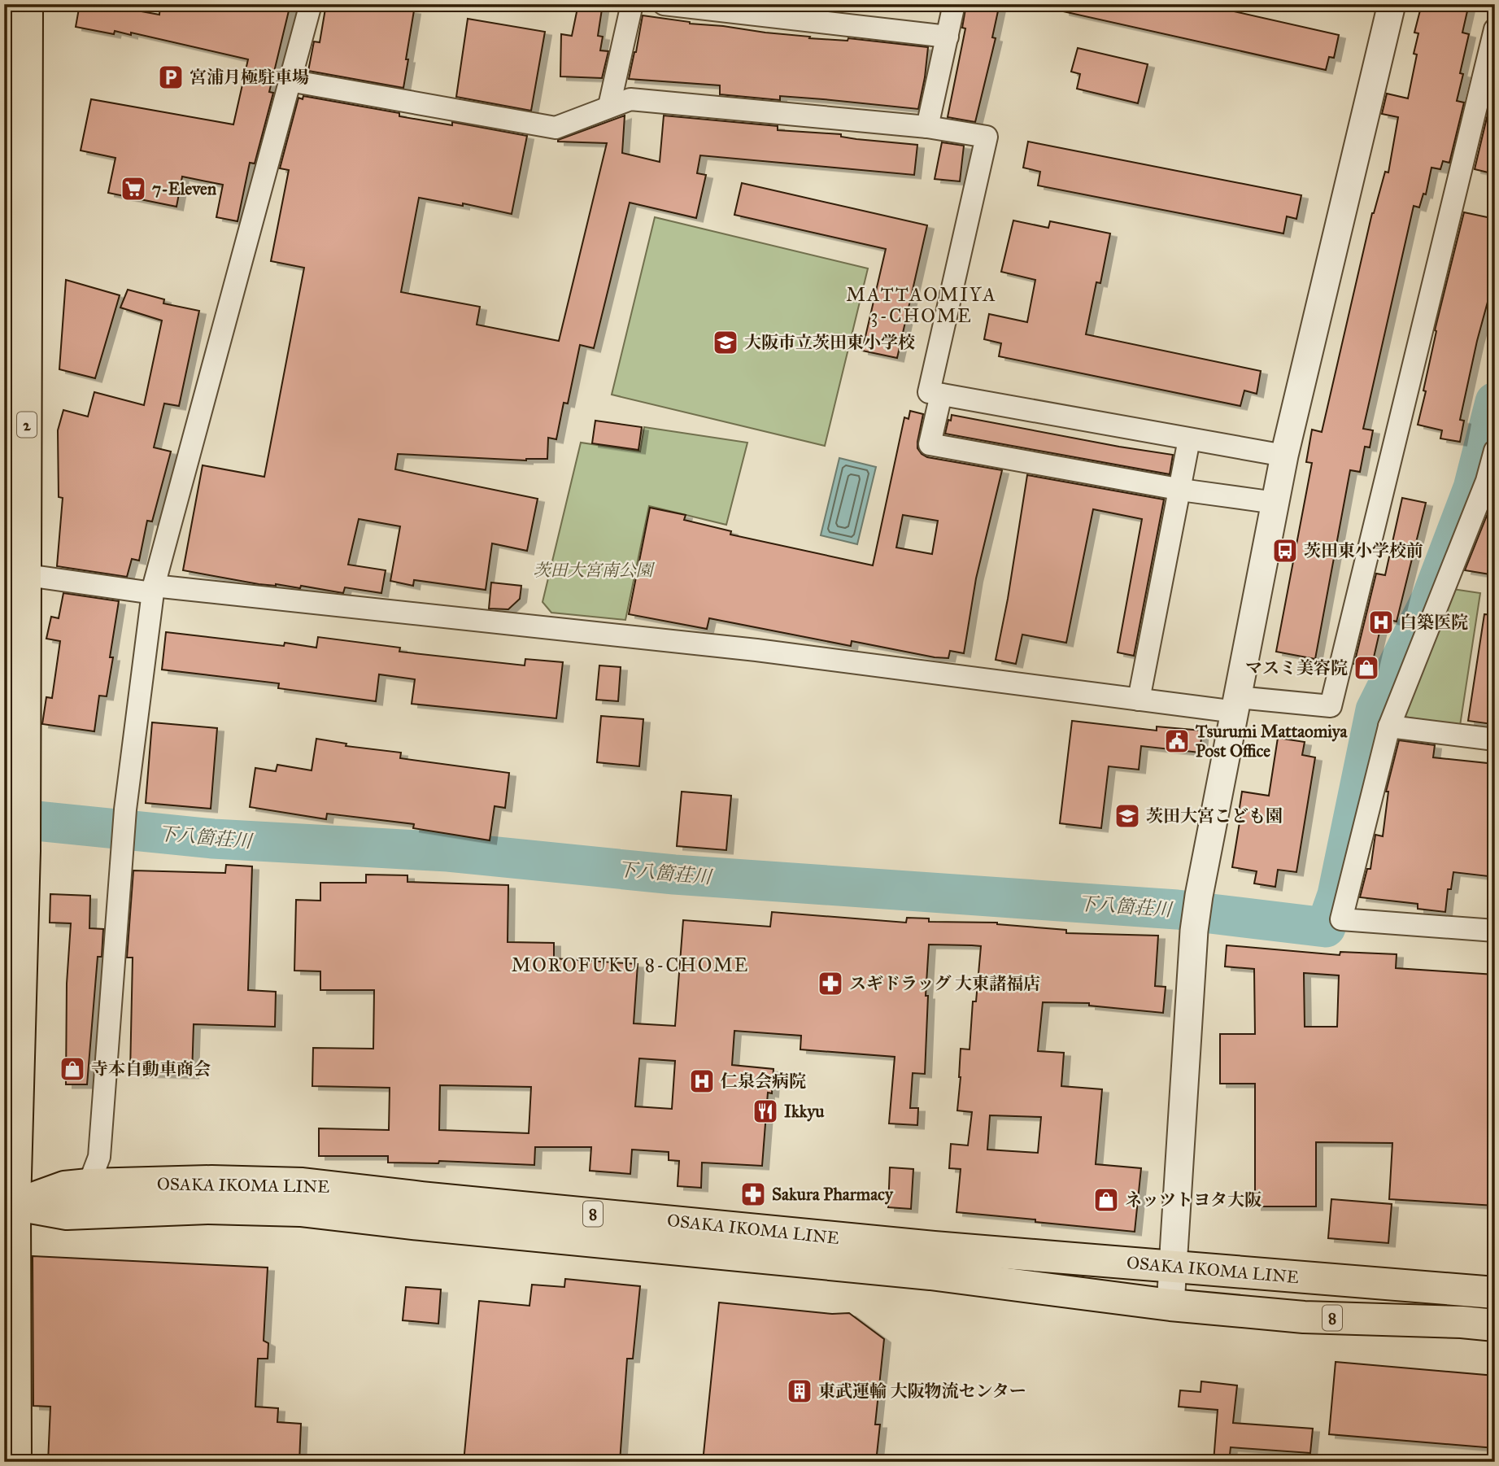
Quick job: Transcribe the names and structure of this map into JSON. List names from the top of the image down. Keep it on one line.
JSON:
{"streets":{"main road":["2","OSAKA IKOMA LINE","8"]},"crossings":[["2","OSAKA IKOMA LINE"]],"districts":["MATTAOMIYA 3-CHOME","MOROFUKU 8-CHOME"],"water":["下八箇荘川"],"parks":["茨田大宮南公園"],"places":{"parking":["宮浦月極駐車場"],"supermarket":["7-Eleven"],"school or university":["大阪市立茨田東小学校","茨田大宮こども園"],"bus stop":["茨田東小学校前"],"hospital":["白築医院","仁泉会病院"],"shop":["マスミ美容院","寺本自動車商会","ネッツトヨタ大阪"],"public building":["Tsurumi Mattaomiya Post Office"],"pharmacy":["スギドラッグ 大東諸福店","Sakura Pharmacy"],"restaurant":["Ikkyu"],"building":["東武運輸 大阪物流センター"]}}
